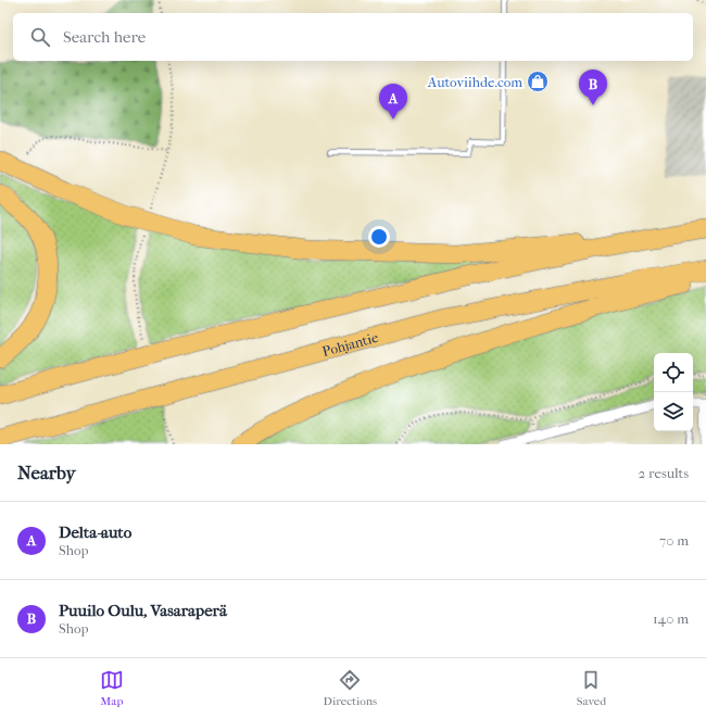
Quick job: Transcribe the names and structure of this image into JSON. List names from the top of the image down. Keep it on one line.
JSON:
{"streets":{"highway":["Pohjantie"]},"places":{"shop":["Autoviihde.com"]},"page":{"search":"Search here","pins":["B","A"],"heading":["Nearby","2 results"],"list":[{"mark":"A","name":"Delta-auto","note":"Shop","value":"70 m"},{"mark":"B","name":"Puuilo Oulu, Vasaraperä","note":"Shop","value":"140 m"}],"nav":["Map","Directions","Saved"]}}
